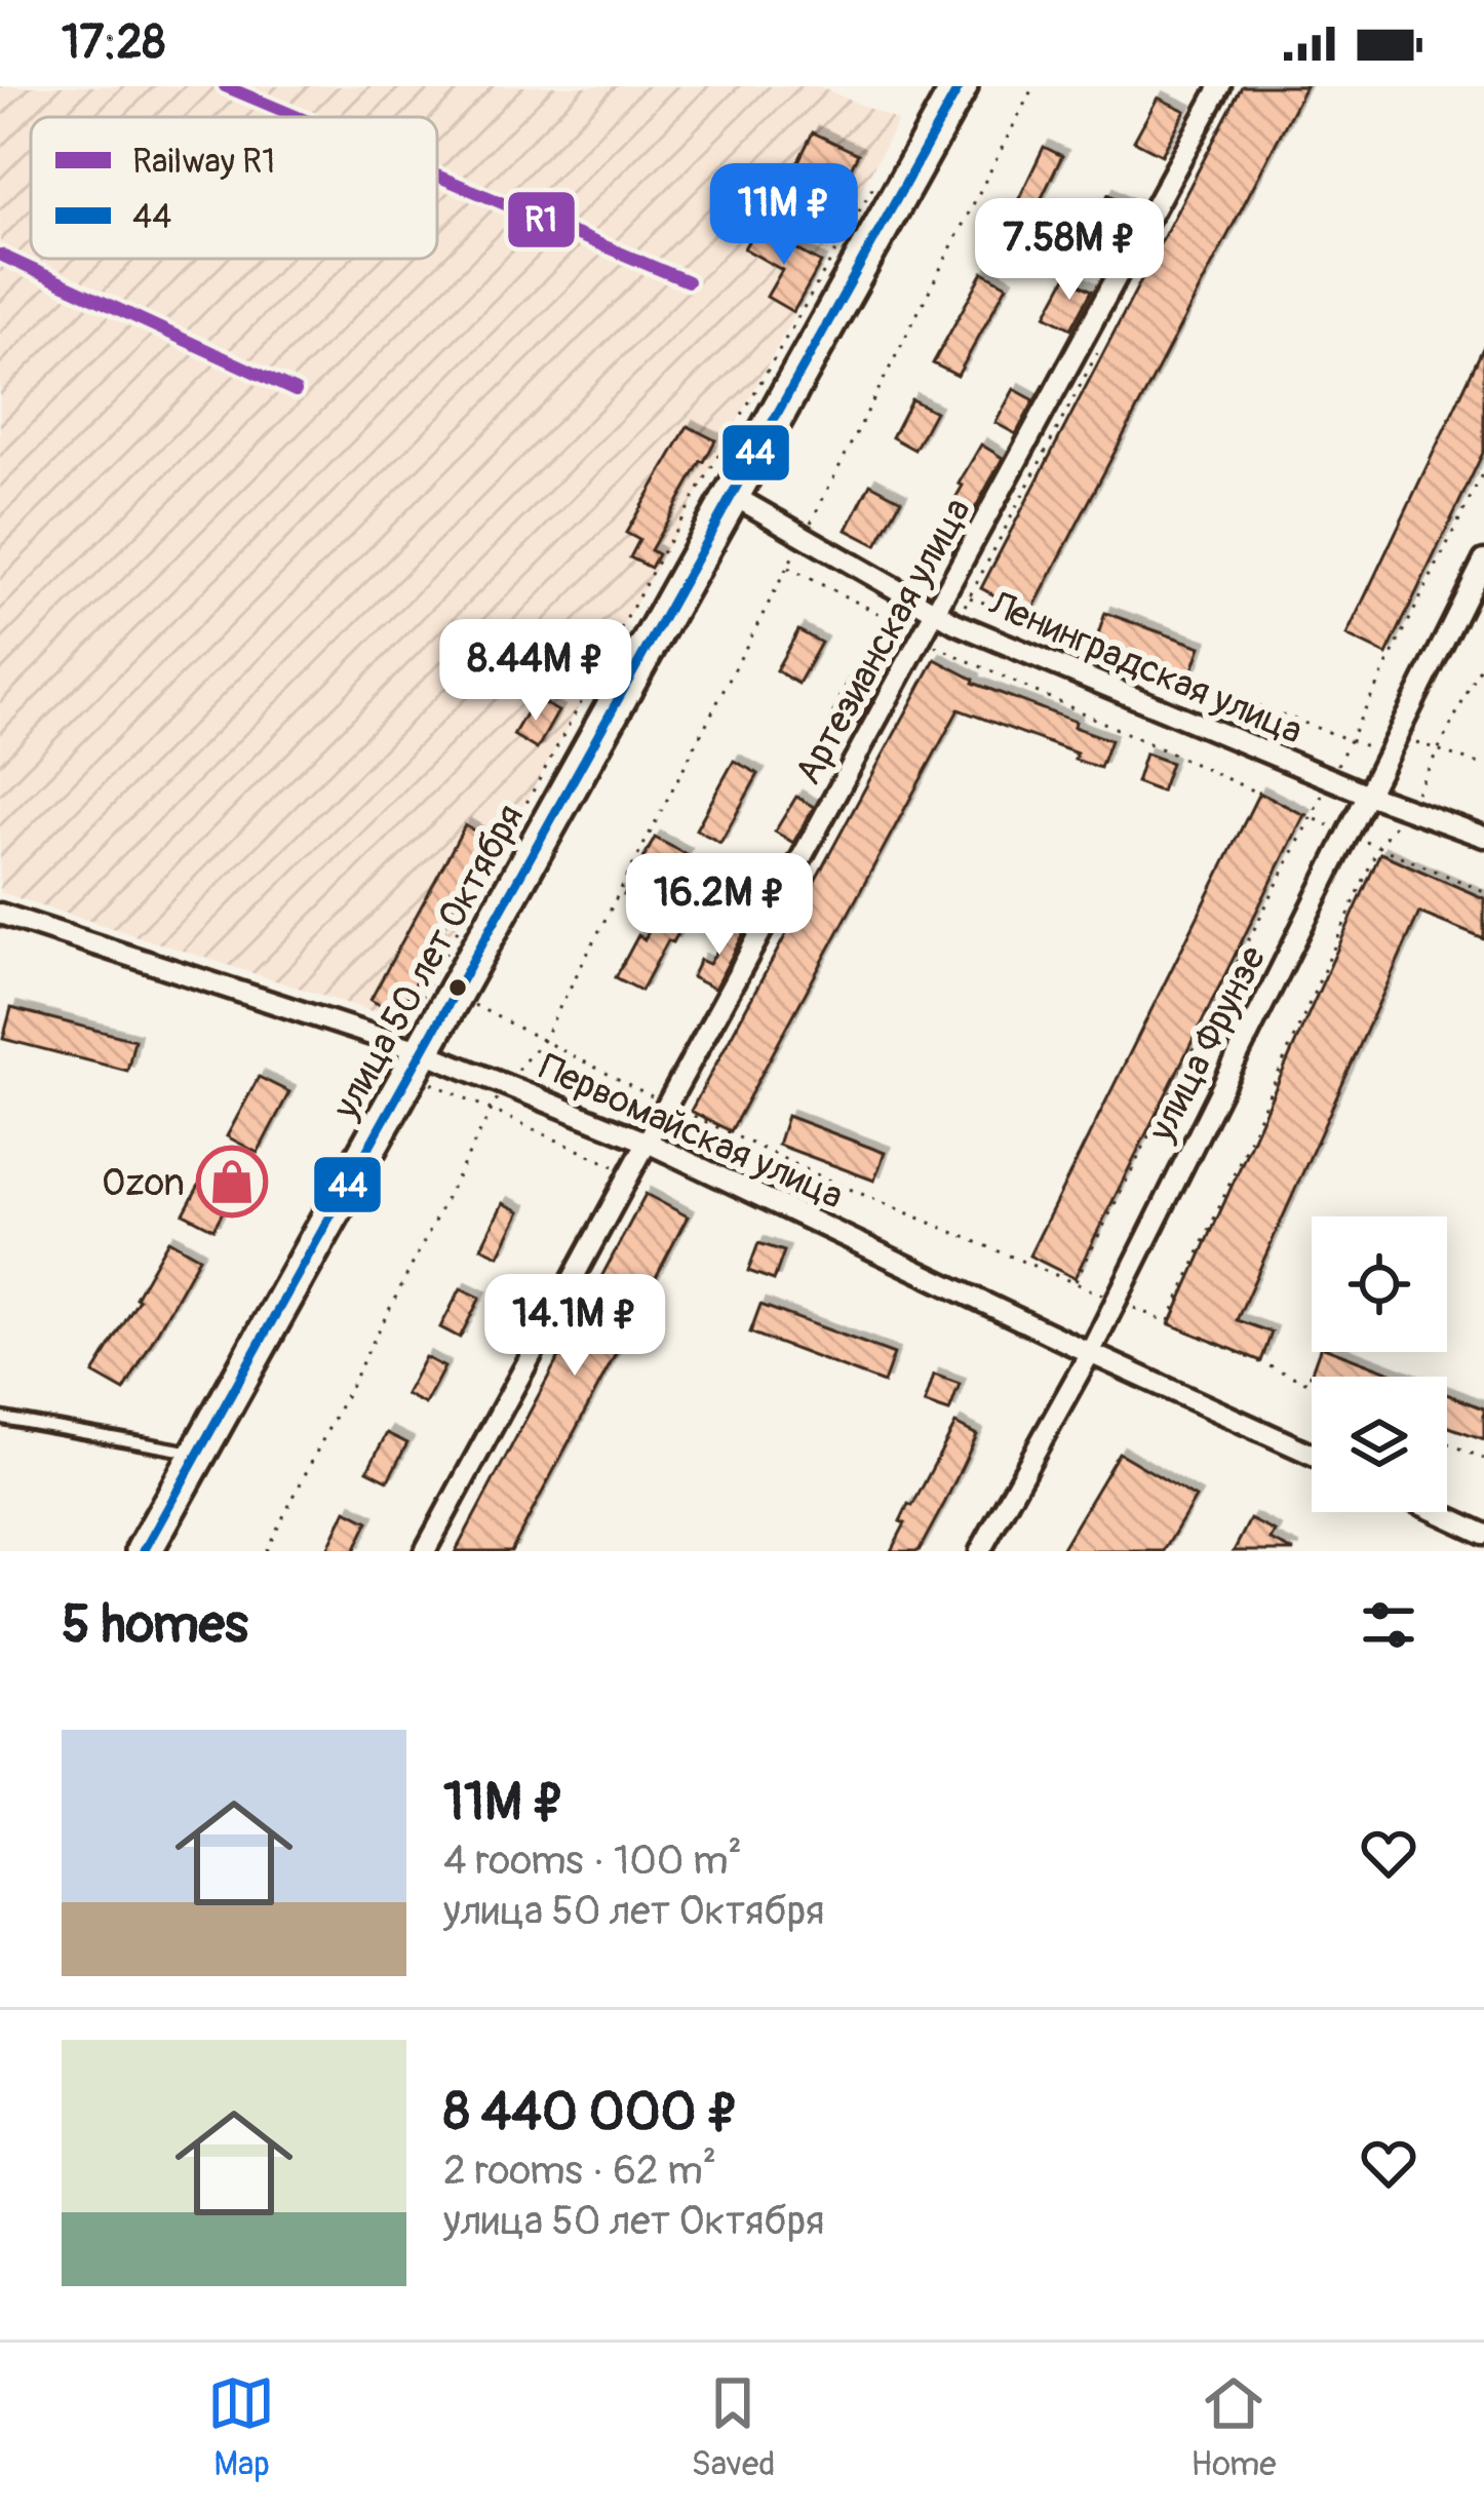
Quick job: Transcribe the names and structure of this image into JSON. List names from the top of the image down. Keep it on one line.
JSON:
{"streets":{"highway":["улица 50 лет Октября"],"street":["Артезианская улица","Ленинградская улица","улица Фрунзе","Первомайская улица"]},"crossings":[["Артезианская улица","Ленинградская улица"],["Артезианская улица","Первомайская улица"],["Ленинградская улица","улица 50 лет Октября"],["Ленинградская улица","улица Фрунзе"],["улица 50 лет Октября","Первомайская улица"],["улица Фрунзе","Первомайская улица"]],"places":{"shop":["Ozon"]},"lines":["rail line R1","transit line 44"],"legend":["Railway R1","44"],"page":{"status":"17:28","price":["11M ₽","7.58M ₽","8.44M ₽","16.2M ₽","14.1M ₽"],"heading":"5 homes","list":[{"name":"11M ₽","note":"4 rooms · 100 m² · улица 50 лет Октября"},{"name":"8 440 000 ₽","note":"2 rooms · 62 m² · улица 50 лет Октября"}],"tabs":["Map","Saved","Home"]}}
